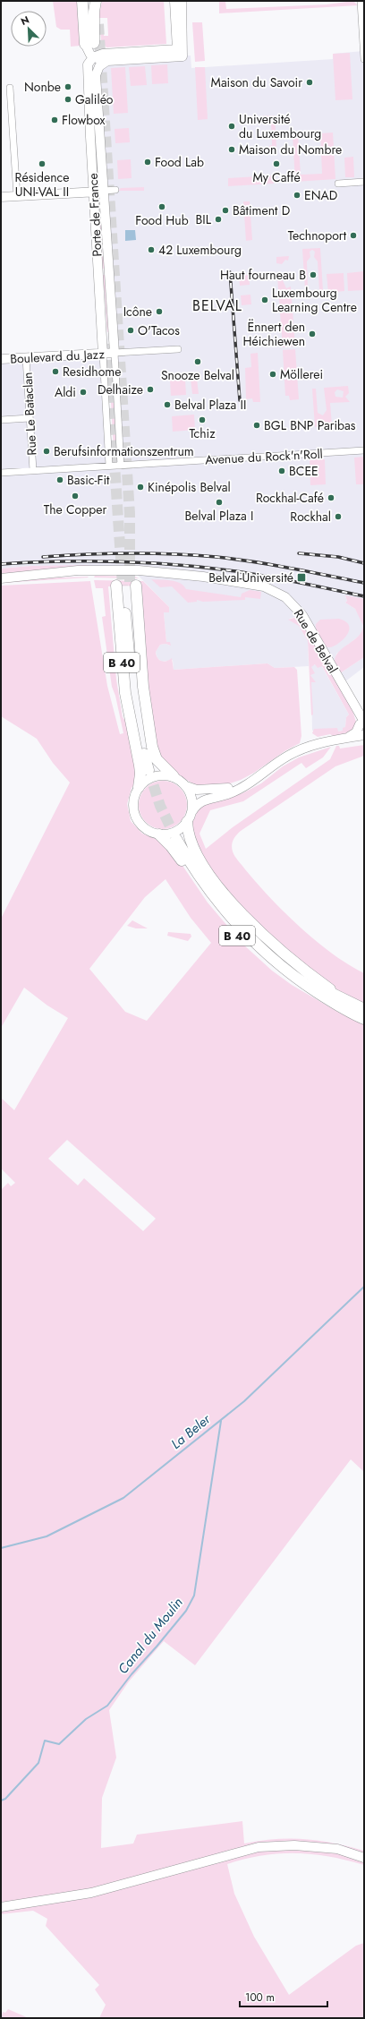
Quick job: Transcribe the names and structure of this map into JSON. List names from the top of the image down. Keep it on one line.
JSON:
{"streets":{"highway":["B 40"],"main road":["Porte de France","Boulevard du Jazz","Rue de Belval"],"street":["Rue Le Bataclan","Avenue du Rock'n'Roll"]},"crossings":[["Porte de France","Boulevard du Jazz"],["Porte de France","Avenue du Rock'n'Roll"],["Boulevard du Jazz","Rue Le Bataclan"],["Rue Le Bataclan","Avenue du Rock'n'Roll"]],"districts":["BELVAL"],"water":["La Beler","Canal du Moulin"],"places":{"other":["Maison du Savoir","Nonbe","Galiléo","Flowbox","Université du Luxembourg","Maison du Nombre","Food Lab","Résidence UNI-VAL II","My Caffé","ENAD","Food Hub","Bâtiment D","BIL","Technoport","42 Luxembourg","Haut fourneau B","Luxembourg Learning Centre","Icône","O'Tacos","Ënnert den Héichiewen","Snooze Belval","Residhome","Möllerei","Delhaize","Aldi","Belval Plaza II","Tchiz","BGL BNP Paribas","Berufsinformationszentrum","BCEE","Basic-Fit","Kinépolis Belval","The Copper","Rockhal-Café","Belval Plaza I","Rockhal"],"transit":["Belval-Université"]},"scale_bar":"100 m","north":"top left"}
